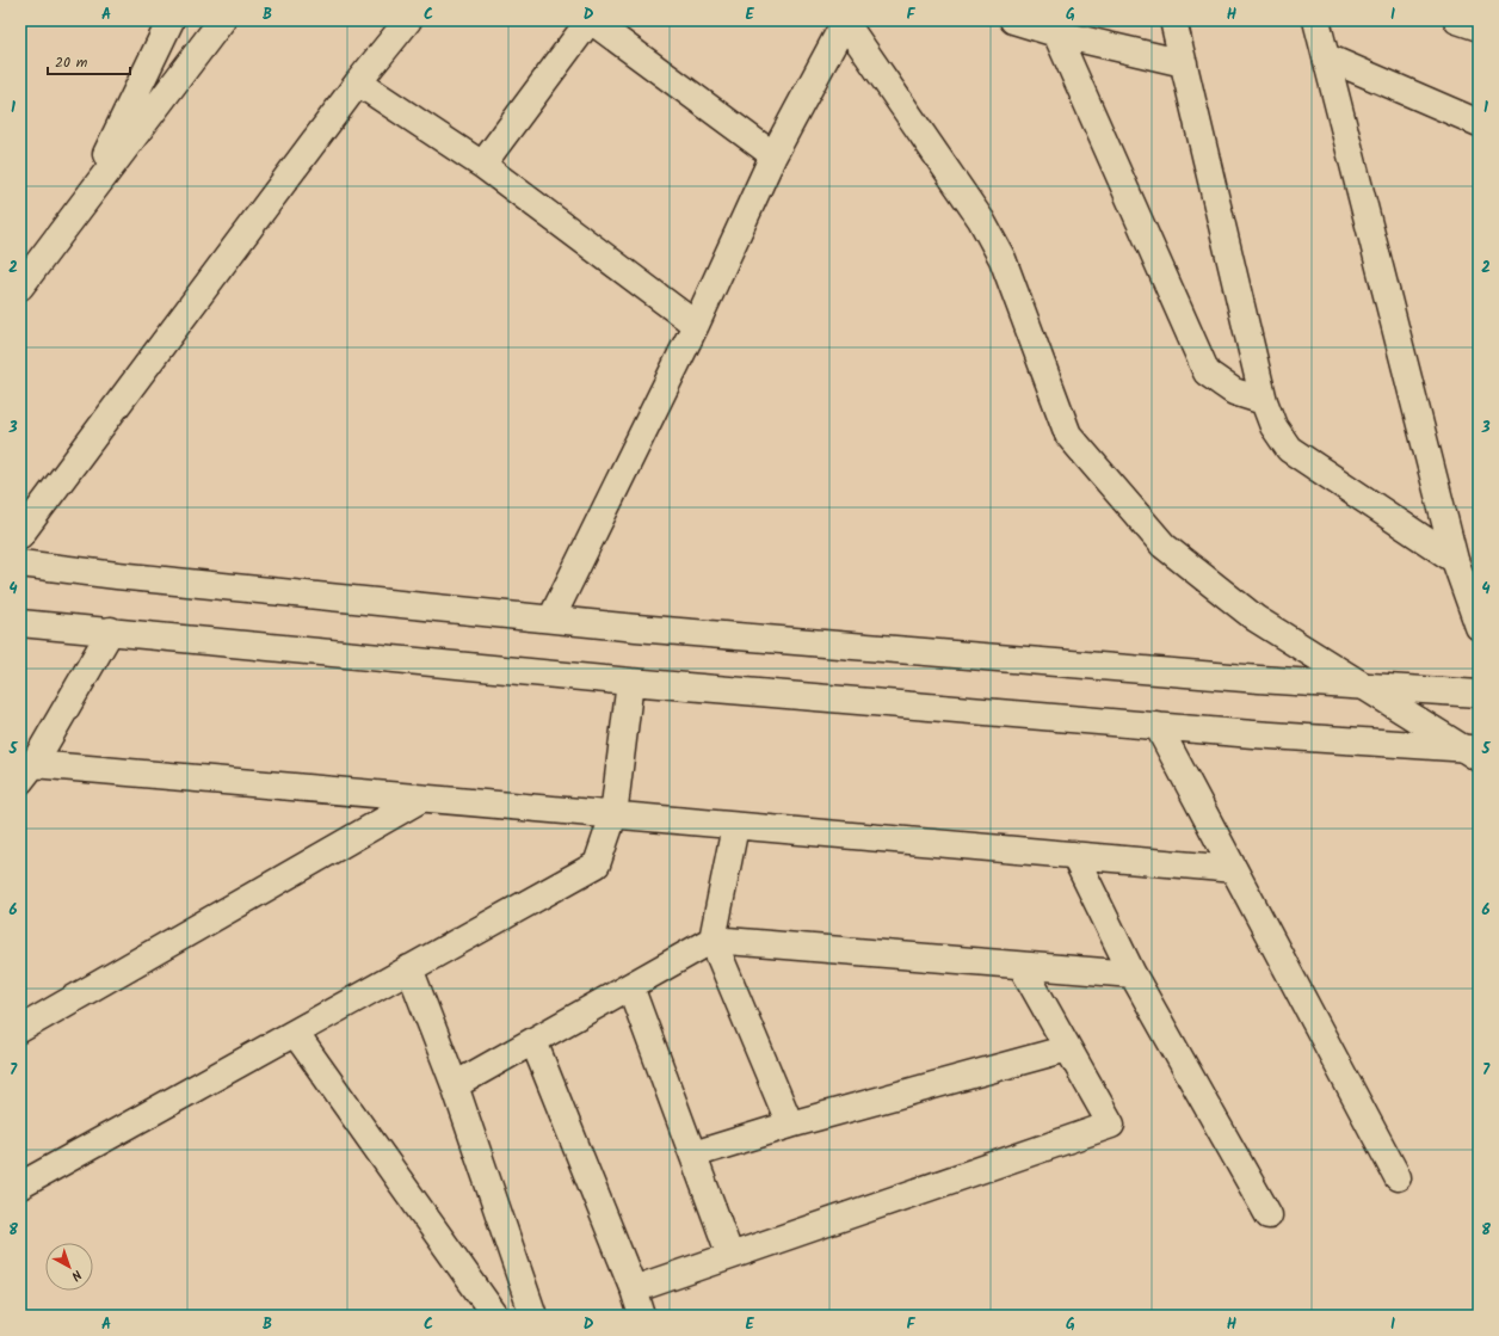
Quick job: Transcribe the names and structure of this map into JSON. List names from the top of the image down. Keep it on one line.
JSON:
{"scale_bar":"20 m","north":"bottom right","grid":{"columns":["A","B","C","D","E","F","G","H","I"],"rows":["1","2","3","4","5","6","7","8"]}}
